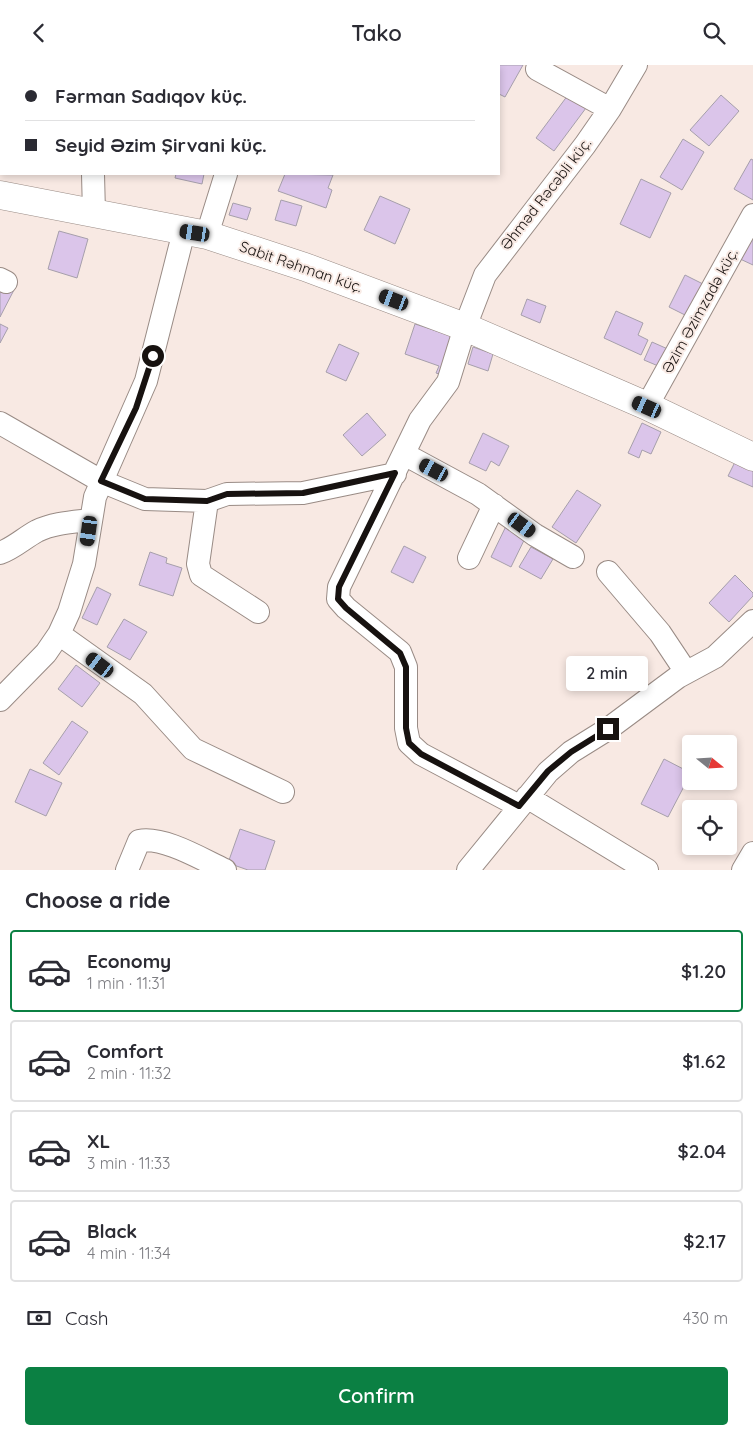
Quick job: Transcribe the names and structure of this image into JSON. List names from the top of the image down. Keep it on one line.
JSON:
{"streets":{"main road":["Sabit Rəhman küç."],"street":["Əhməd Rəcəbli küç.","Əzim Əzimzadə küç."]},"crossings":[["Əhməd Rəcəbli küç.","Sabit Rəhman küç."],["Sabit Rəhman küç.","Əzim Əzimzadə küç."]],"north":"right","page":{"header":"Tako","banner":["Fərman Sadıqov küç.","Seyid Əzim Şirvani küç."],"bubble":"2 min","heading":"Choose a ride","list":[{"name":"Economy","note":"1 min · 11:31","value":"$1.20"},{"name":"Comfort","note":"2 min · 11:32","value":"$1.62"},{"name":"XL","note":"3 min · 11:33","value":"$2.04"},{"name":"Black","note":"4 min · 11:34","value":"$2.17"}],"pay":["Cash","430 m"],"buttons":"Confirm"}}
